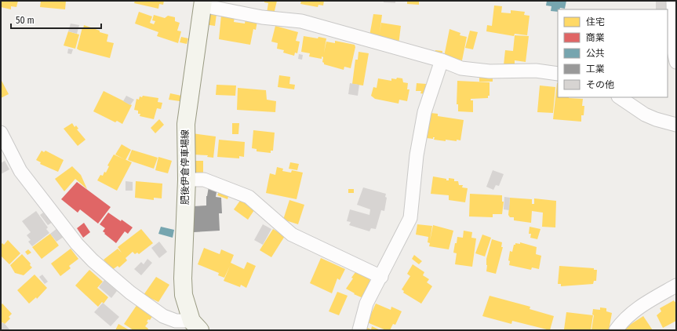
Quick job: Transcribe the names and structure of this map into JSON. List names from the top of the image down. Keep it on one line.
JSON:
{"streets":{"main road":["肥後伊倉停車場線"]},"legend":["住宅","商業","公共","工業","その他"],"scale_bar":"50 m"}
